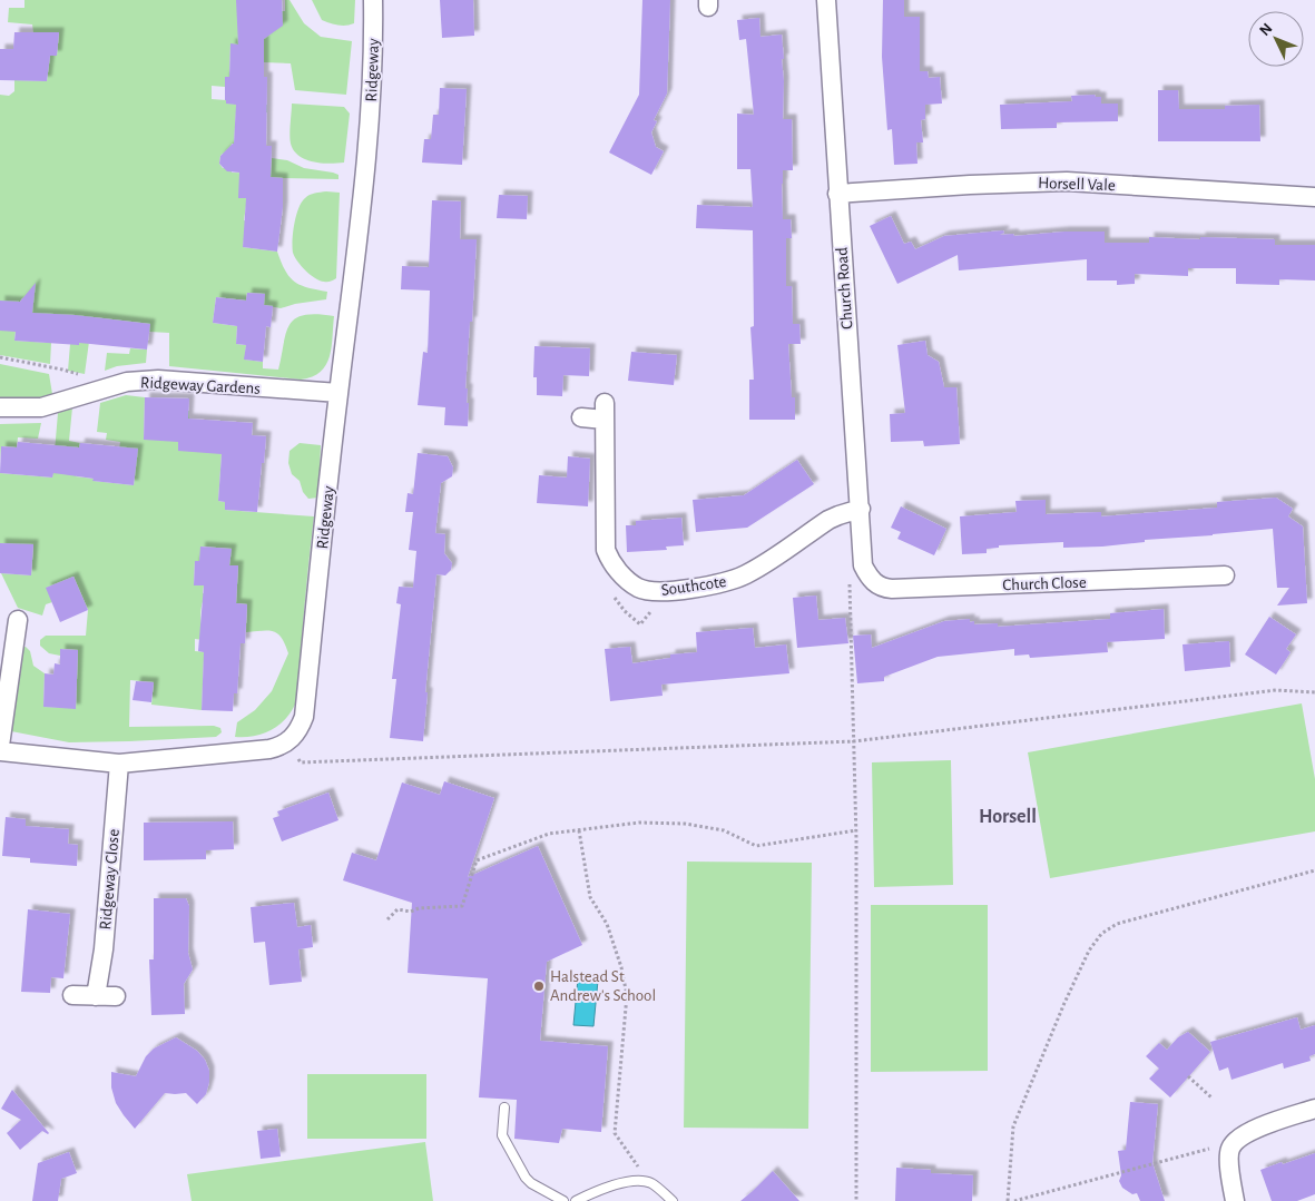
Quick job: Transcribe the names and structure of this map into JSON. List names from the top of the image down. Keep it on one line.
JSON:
{"streets":{"street":["Ridgeway","Horsell Vale","Church Road","Ridgeway Gardens","Church Close","Southcote","Ridgeway Close"]},"crossings":[["Ridgeway","Ridgeway Gardens"],["Horsell Vale","Church Road"],["Church Road","Church Close"],["Church Road","Southcote"]],"districts":["Horsell"],"places":["Halstead St Andrew's School"],"north":"top left"}
